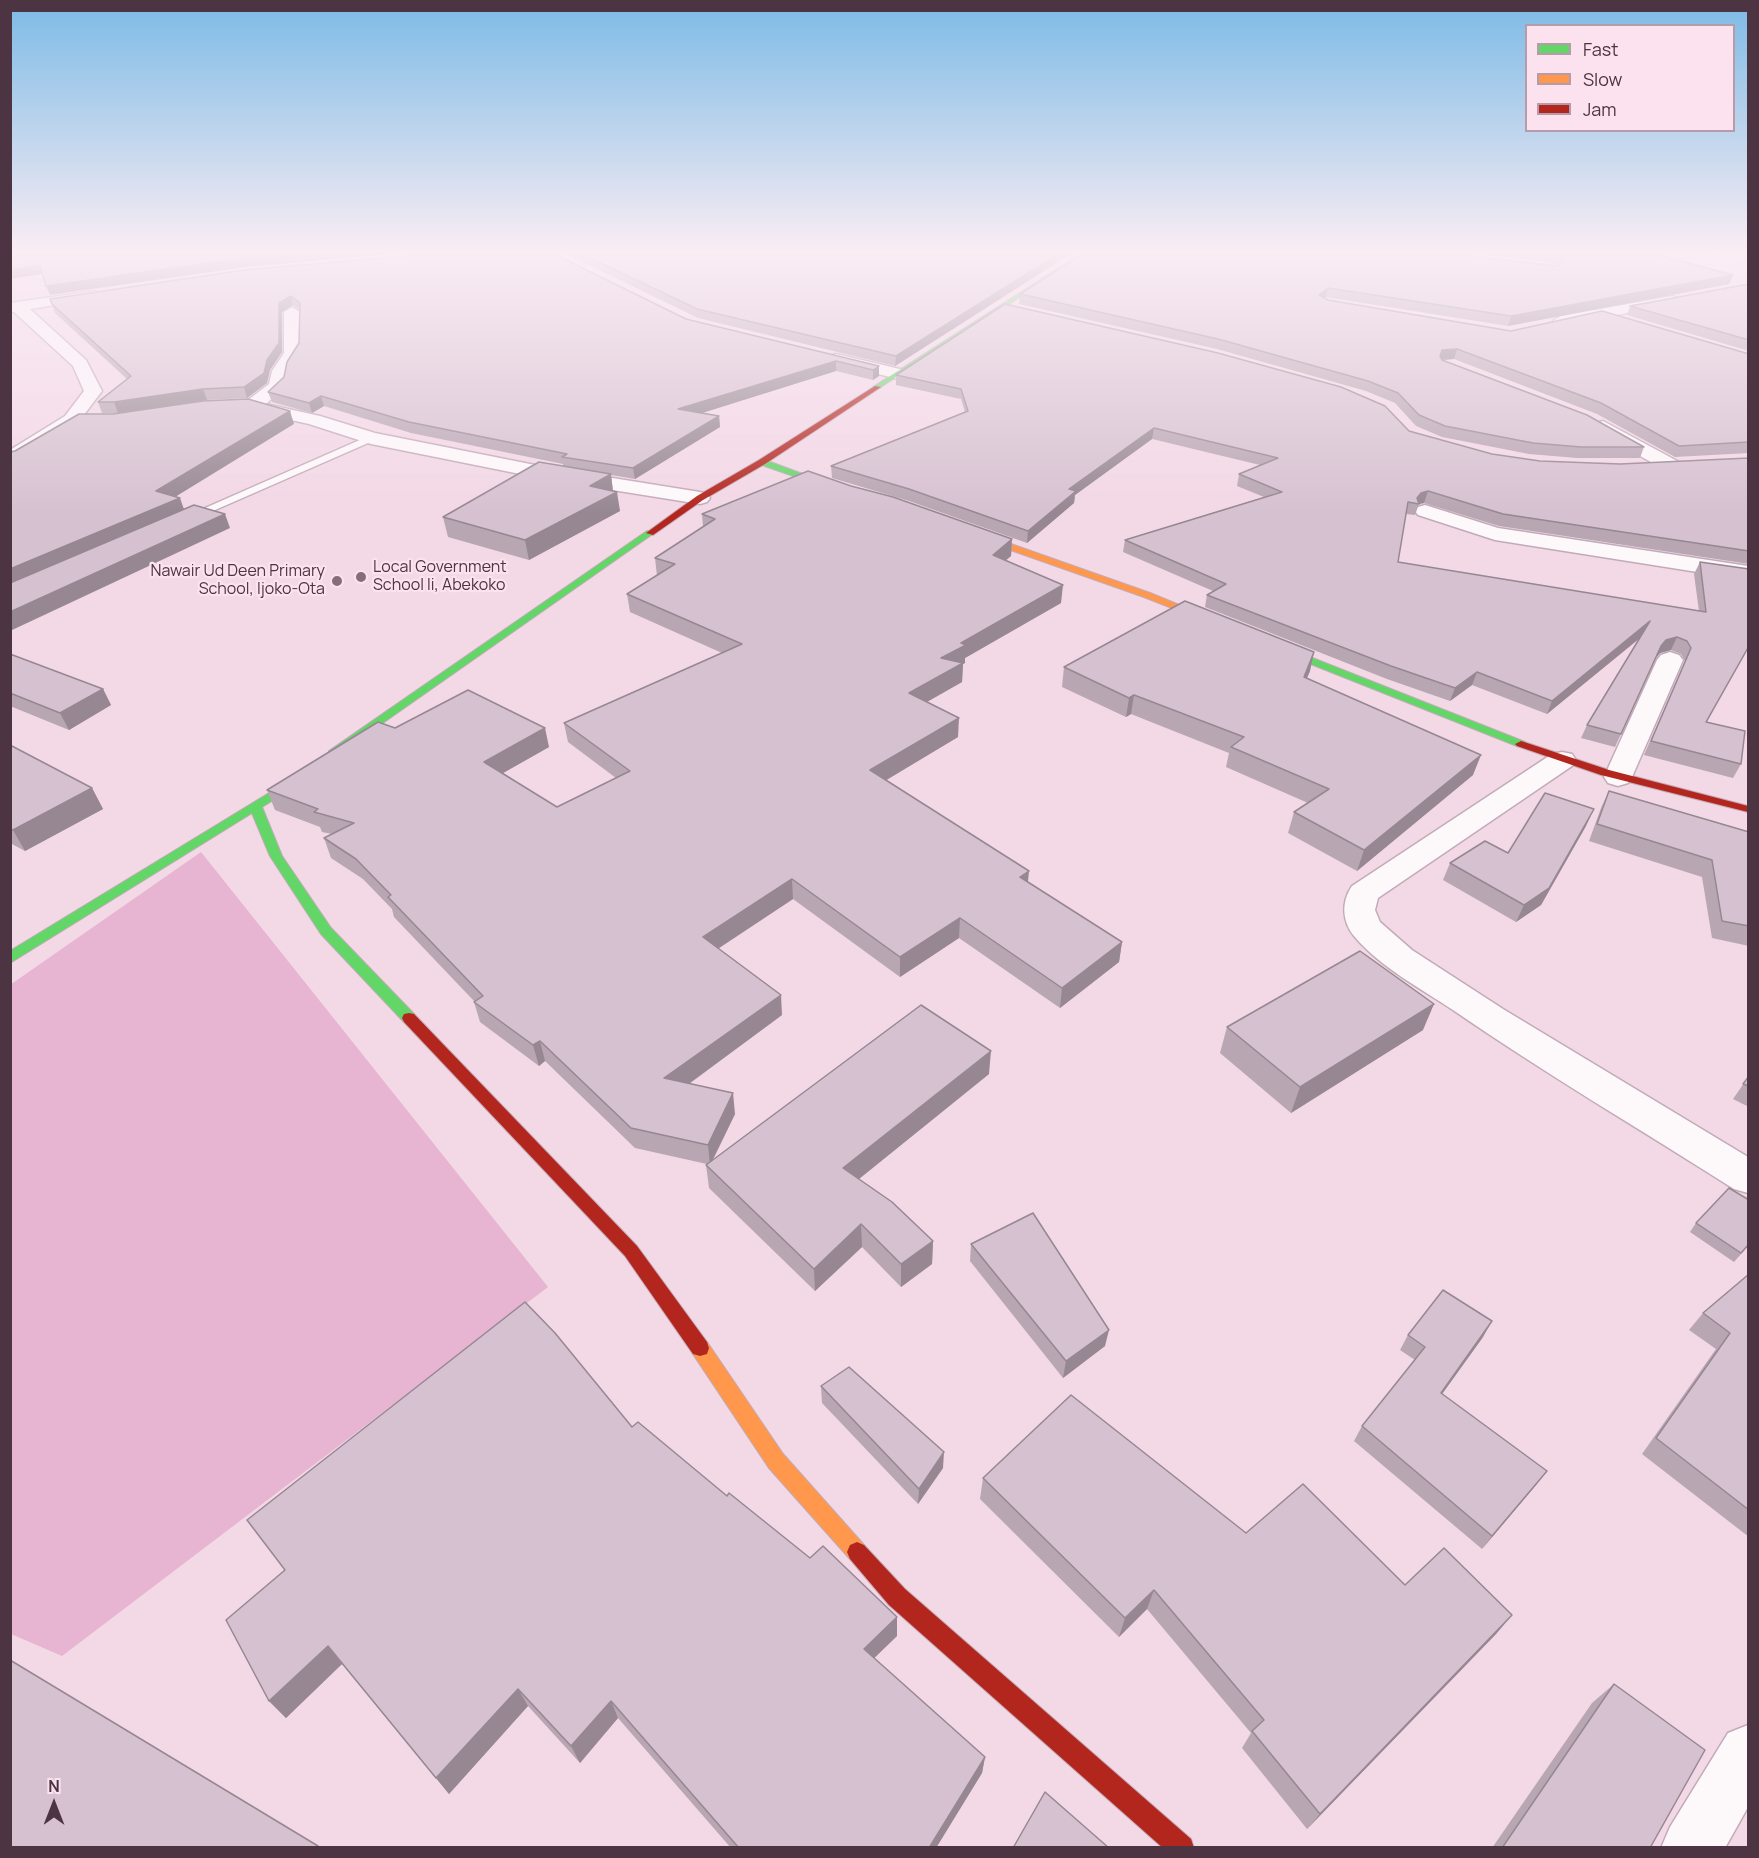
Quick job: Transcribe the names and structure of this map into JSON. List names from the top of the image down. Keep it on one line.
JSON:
{"places":["Local Government School Ii, Abekoko","Nawair Ud Deen Primary School, Ijoko-Ota"],"legend":["Fast","Slow","Jam"],"north":"top"}
